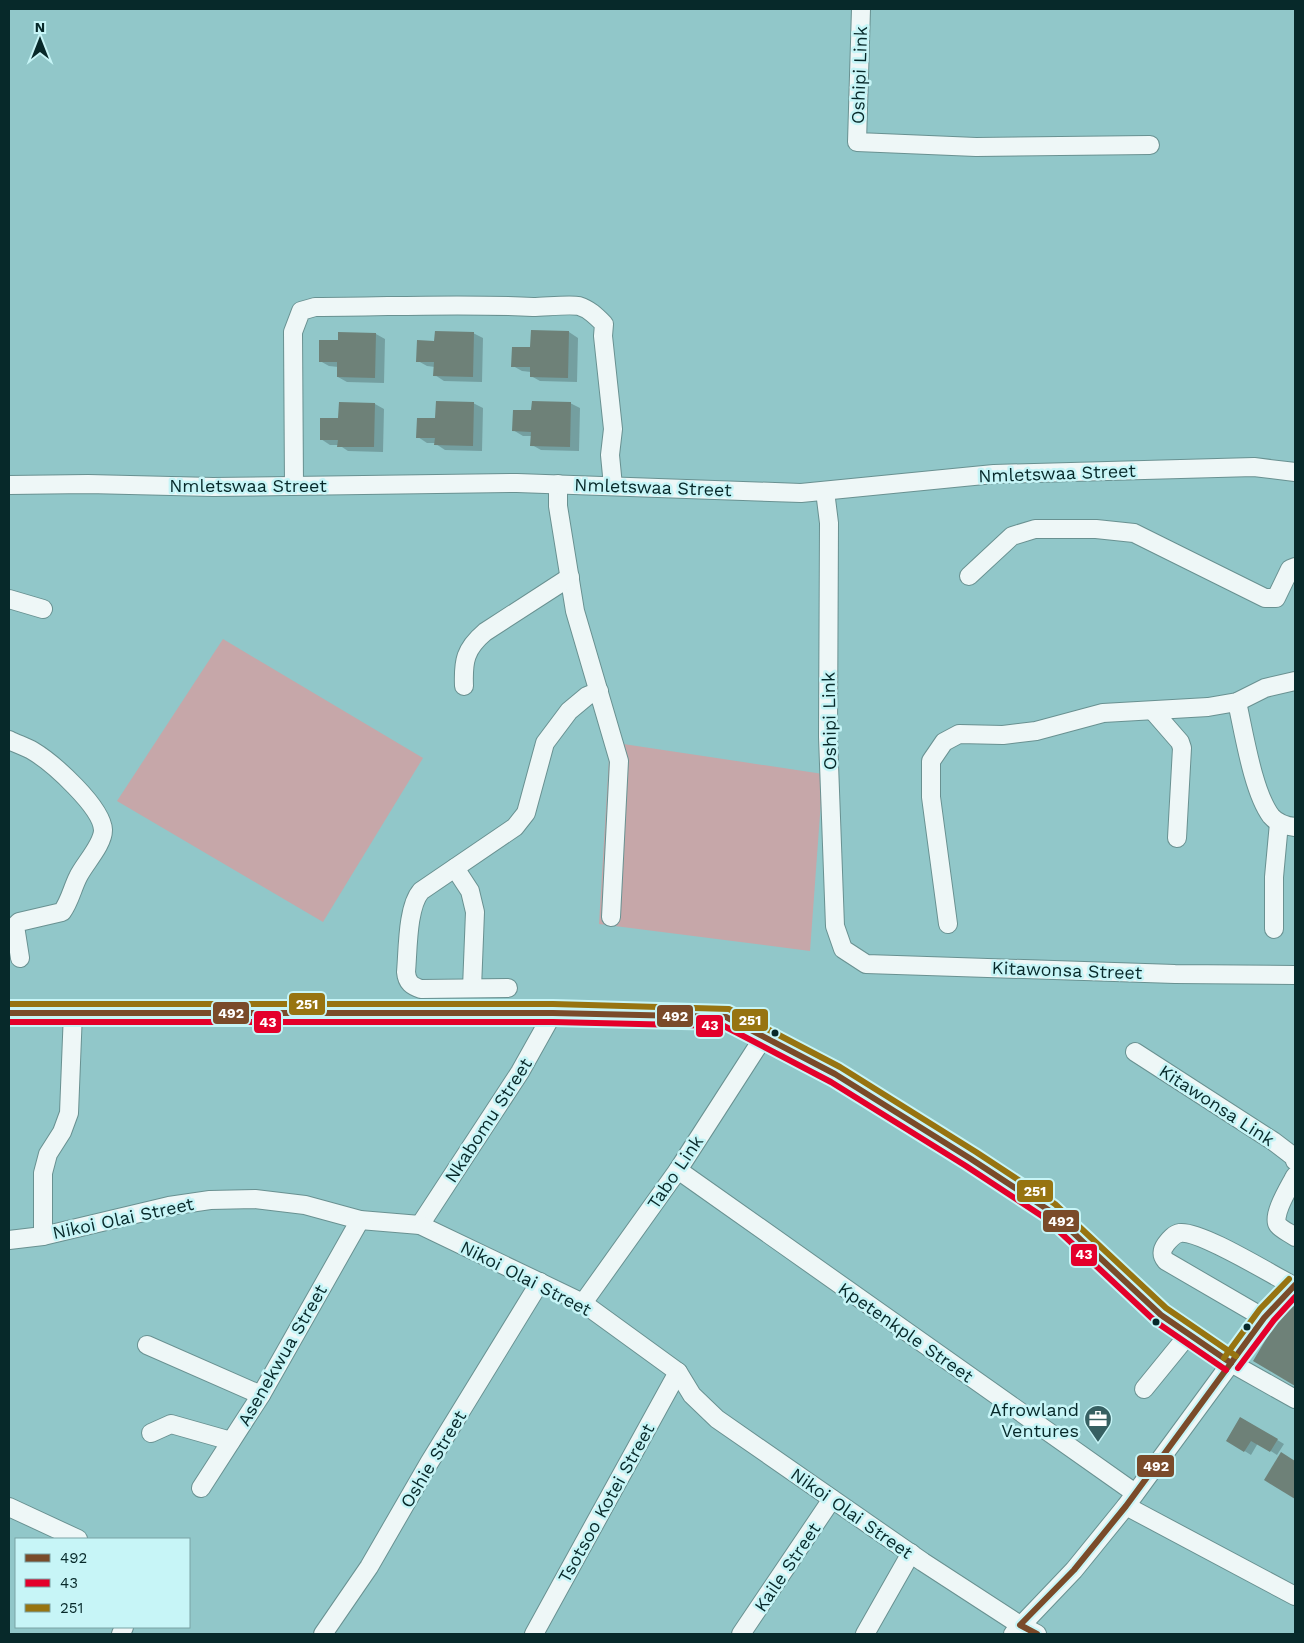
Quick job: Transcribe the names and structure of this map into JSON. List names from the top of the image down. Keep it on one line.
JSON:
{"streets":{"street":["Oshipi Link","Nmletswaa Street","Kitawonsa Street","Kitawonsa Link","Nkabomu Street","Tabo Link","Nikoi Olai Street","Kpetenkple Street","Asenekwua Street","Oshie Street","Tsotsoo Kotei Street","Kaile Street"]},"crossings":[["Oshipi Link","Nmletswaa Street"],["Oshipi Link","Kitawonsa Street"],["Nkabomu Street","Nikoi Olai Street"],["Tabo Link","Nikoi Olai Street"],["Tabo Link","Kpetenkple Street"],["Nikoi Olai Street","Asenekwua Street"],["Nikoi Olai Street","Oshie Street"],["Nikoi Olai Street","Tsotsoo Kotei Street"],["Nikoi Olai Street","Kaile Street"]],"places":{"office":["Afrowland Ventures"]},"lines":["transit line 251","transit line 492","transit line 43"],"legend":["492","43","251"],"north":"top"}
